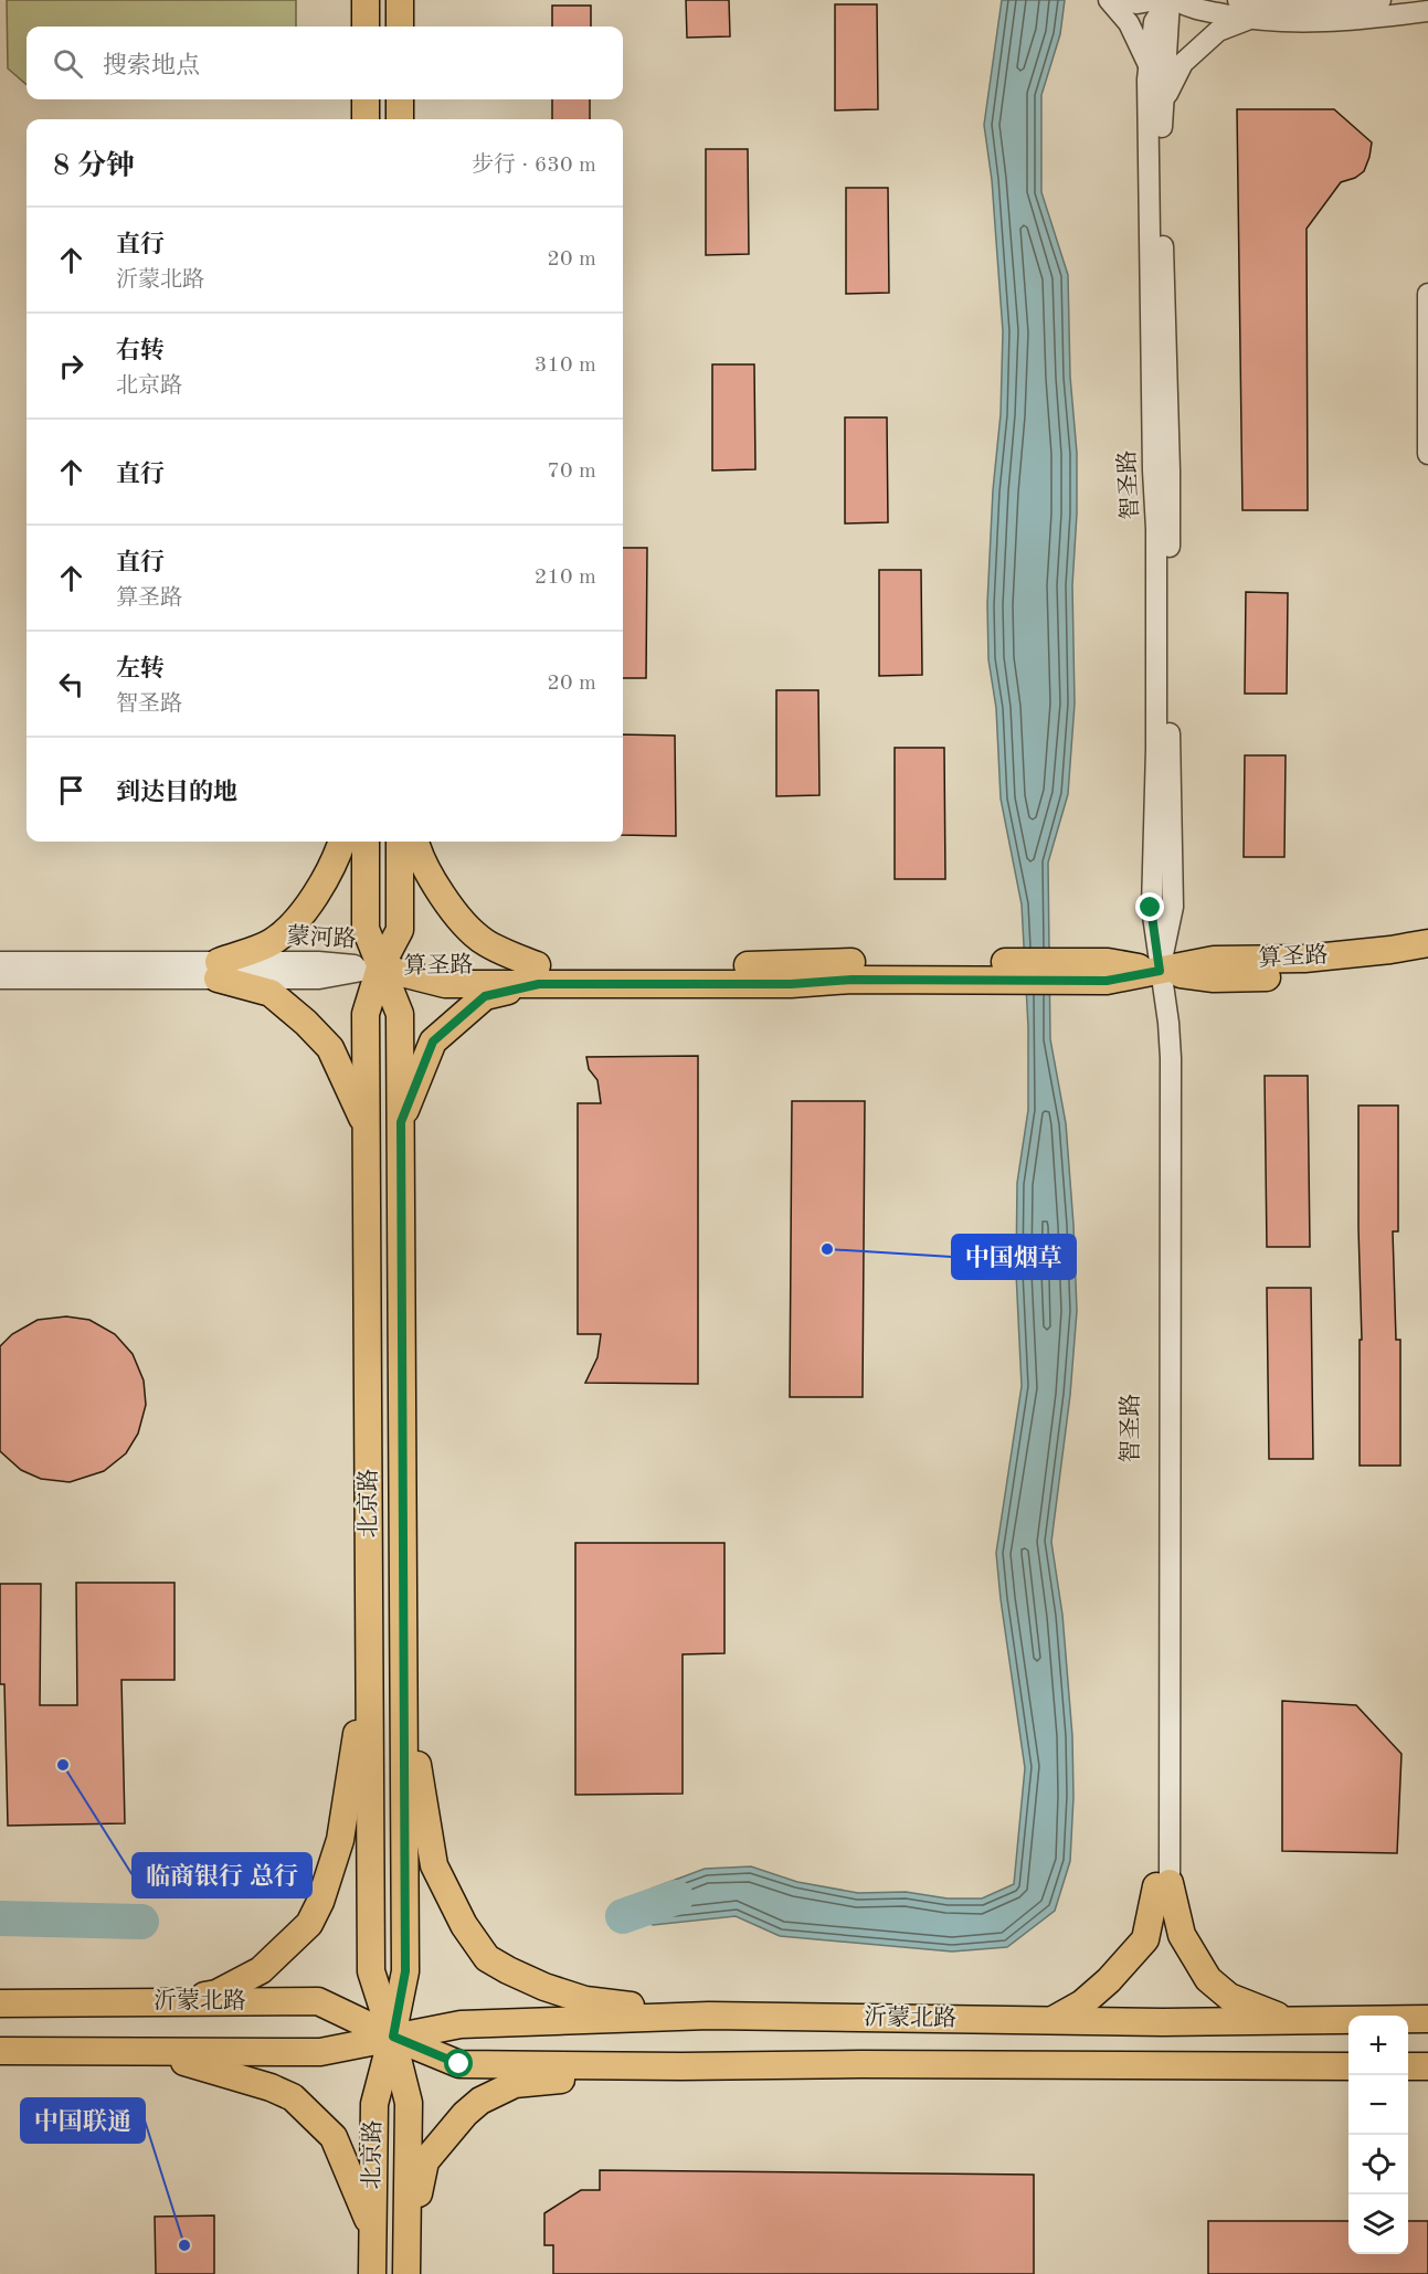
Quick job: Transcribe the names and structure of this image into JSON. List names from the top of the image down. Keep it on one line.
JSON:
{"streets":{"main road":["算圣路","北京路","沂蒙北路"],"street":["智圣路","蒙河路"]},"crossings":[["智圣路","算圣路"],["蒙河路","算圣路"],["蒙河路","北京路"],["算圣路","北京路"],["北京路","沂蒙北路"]],"places":["中国烟草","临商银行 总行","中国联通"],"page":{"search":"搜索地点","heading":["8 分钟","步行 · 630 m"],"list":[["直行","沂蒙北路","20 m"],["右转","北京路","310 m"],["直行","70 m"],["直行","算圣路","210 m"],["左转","智圣路","20 m"],"到达目的地"],"map_buttons":["+","−"]}}
